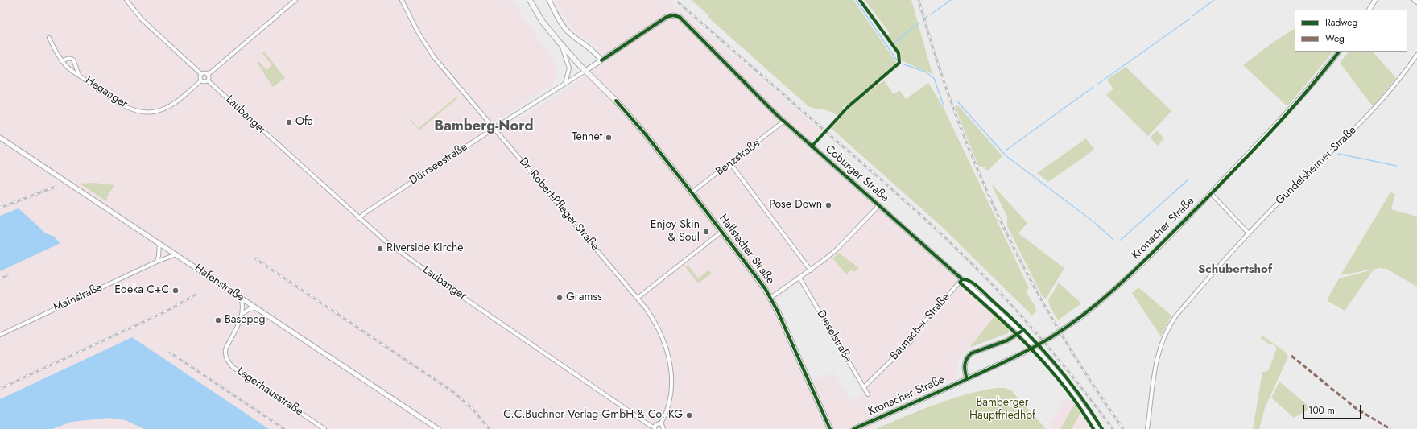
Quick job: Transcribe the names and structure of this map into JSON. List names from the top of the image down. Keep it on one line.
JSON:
{"streets":{"main road":["Hallstadter Straße"],"street":["Heganger","Laubanger","Benzstraße","Dürrseestraße","Gundelsheimer Straße","Coburger Straße","Dr.-Robert-Pfleger-Straße","Kronacher Straße","Hafenstraße","Mainstraße","Baunacher Straße","Dieselstraße","Lagerhausstraße"]},"crossings":[["Heganger","Laubanger"],["Laubanger","Dürrseestraße"],["Laubanger","Dr.-Robert-Pfleger-Straße"],["Benzstraße","Coburger Straße"],["Benzstraße","Hallstadter Straße"],["Dürrseestraße","Dr.-Robert-Pfleger-Straße"],["Dürrseestraße","Hallstadter Straße"],["Coburger Straße","Baunacher Straße"],["Hafenstraße","Mainstraße"],["Baunacher Straße","Dieselstraße"]],"districts":["Bamberg-Nord","Schubertshof"],"parks":["Bamberger Hauptfriedhof"],"places":["Ofa","Tennet","Pose Down","Enjoy Skin & Soul","Riverside Kirche","Edeka C+C","Gramss","Basepeg","C.C.Buchner Verlag GmbH & Co. KG"],"legend":["Radweg","Weg"],"scale_bar":"100 m"}
